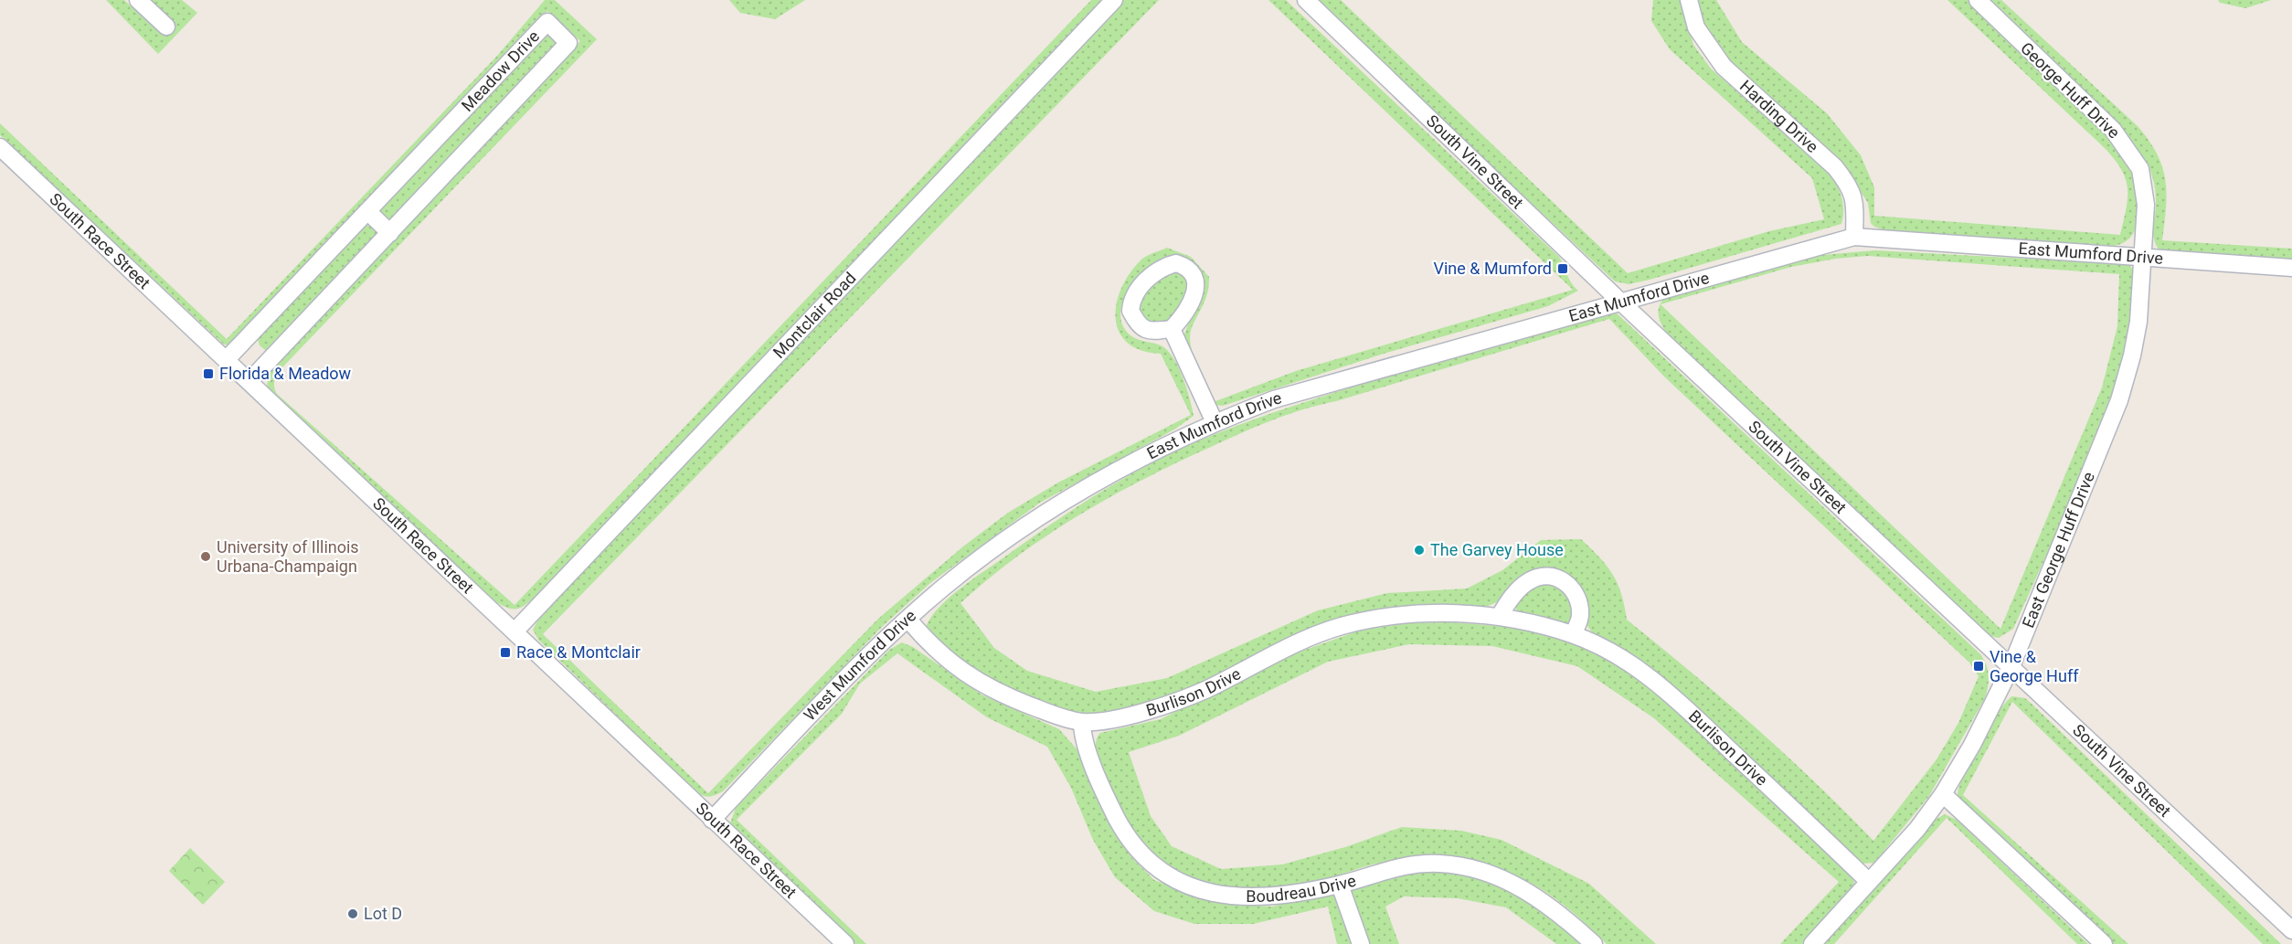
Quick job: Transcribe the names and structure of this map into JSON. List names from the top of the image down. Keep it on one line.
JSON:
{"streets":{"street":["Meadow Drive","George Huff Drive","Harding Drive","South Vine Street","South Race Street","East Mumford Drive","Montclair Road","East George Huff Drive","West Mumford Drive","Burlison Drive","Boudreau Drive"]},"crossings":[["Meadow Drive","South Race Street"],["George Huff Drive","East Mumford Drive"],["George Huff Drive","East George Huff Drive"],["Harding Drive","East Mumford Drive"],["South Vine Street","East Mumford Drive"],["South Vine Street","East George Huff Drive"],["South Race Street","Montclair Road"],["South Race Street","West Mumford Drive"],["East Mumford Drive","East George Huff Drive"],["East Mumford Drive","West Mumford Drive"],["East George Huff Drive","Burlison Drive"],["West Mumford Drive","Burlison Drive"],["Burlison Drive","Boudreau Drive"]],"places":{"transit":["Vine & Mumford","Florida & Meadow","Race & Montclair","Vine & George Huff"],"other":["The Garvey House","University of Illinois Urbana-Champaign","Lot D"]}}
